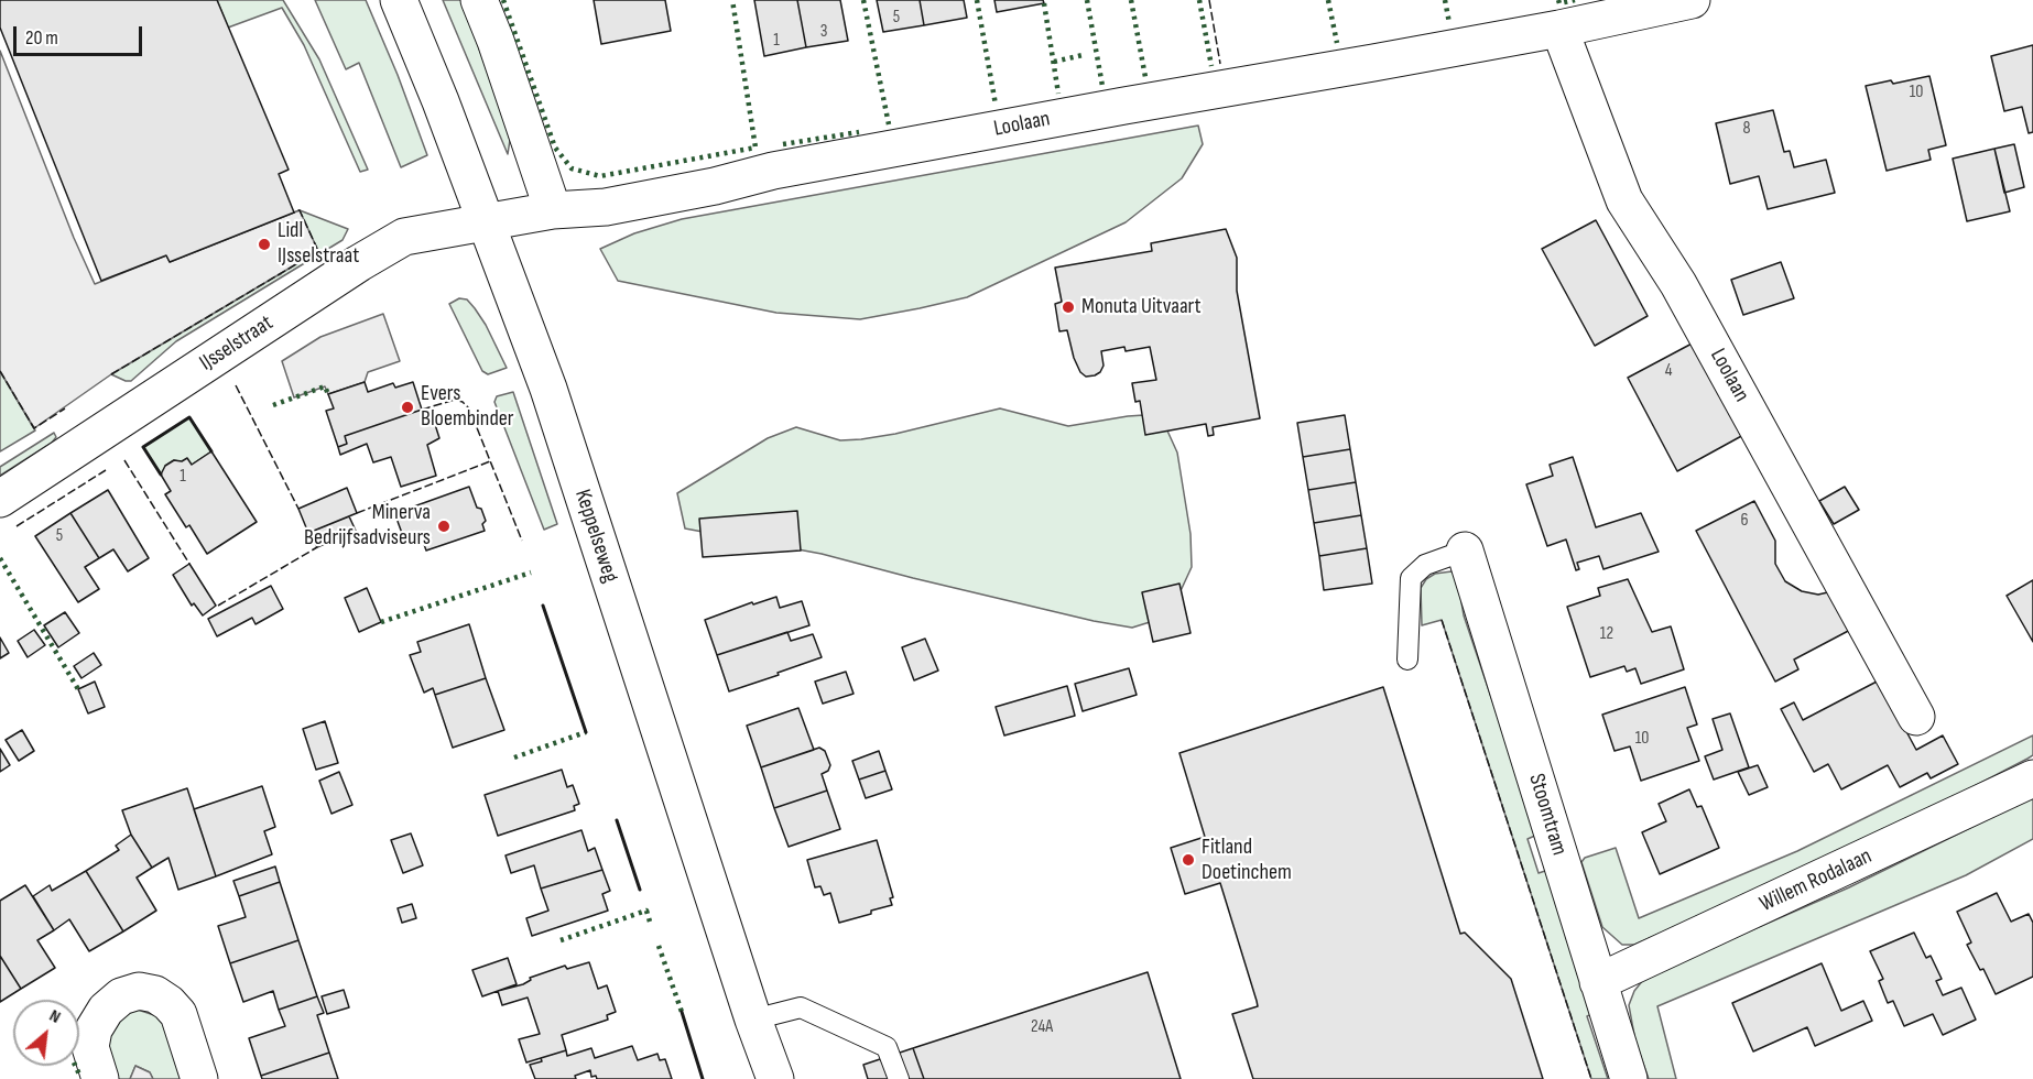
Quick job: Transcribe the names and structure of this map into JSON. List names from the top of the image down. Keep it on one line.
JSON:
{"streets":{"street":["Loolaan","IJsselstraat","Keppelseweg","Stoomtram","Willem Rodalaan"]},"crossings":[["Loolaan","IJsselstraat"],["Loolaan","Keppelseweg"],["IJsselstraat","Keppelseweg"],["Stoomtram","Willem Rodalaan"]],"places":["Lidl IJsselstraat","Monuta Uitvaart","Evers Bloembinder","Minerva Bedrijfsadviseurs","Fitland Doetinchem"],"house_numbers":["5","3","1","10","8","4","1","6","5","12","10","24A"],"scale_bar":"20 m","north":"top right"}
